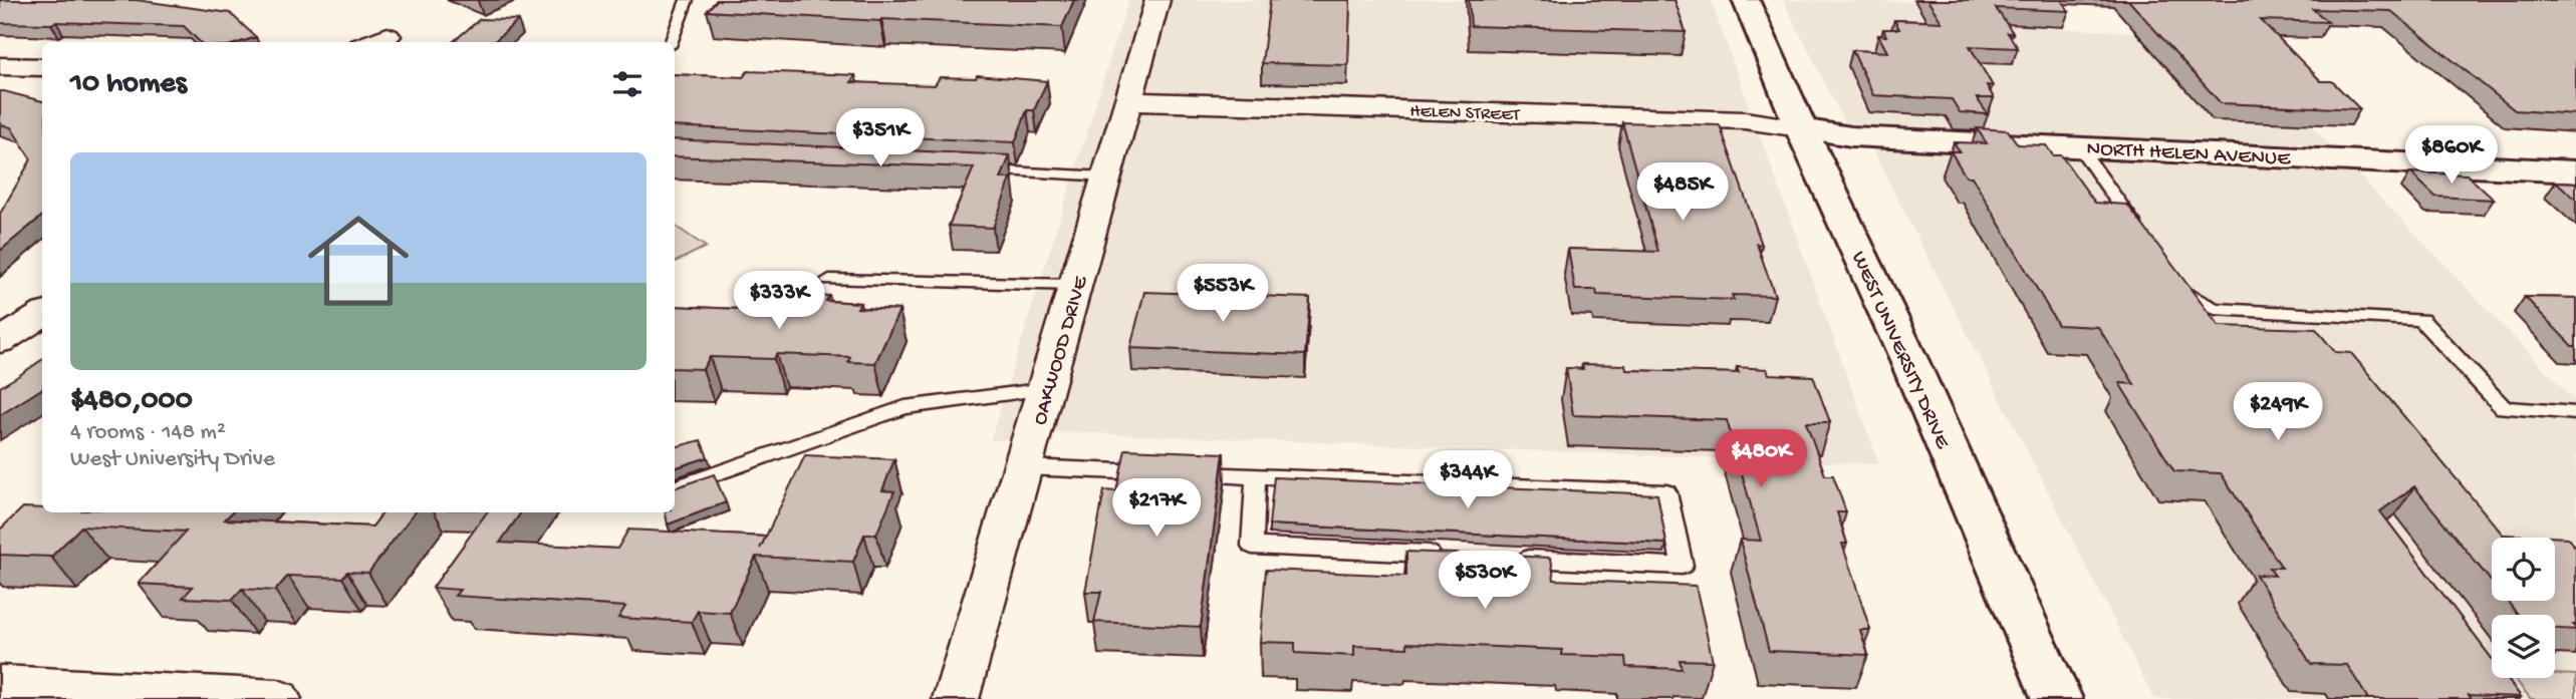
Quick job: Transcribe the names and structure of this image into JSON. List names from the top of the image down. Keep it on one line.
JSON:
{"streets":{"main road":["NORTH HELEN AVENUE","WEST UNIVERSITY DRIVE"],"street":["HELEN STREET","OAKWOOD DRIVE"]},"crossings":[["HELEN STREET","NORTH HELEN AVENUE"],["HELEN STREET","WEST UNIVERSITY DRIVE"],["HELEN STREET","OAKWOOD DRIVE"],["NORTH HELEN AVENUE","WEST UNIVERSITY DRIVE"]],"page":{"heading":"10 homes","price":["$351K","$860K","$485K","$553K","$333K","$249K","$480K","$344K","$217K","$530K"],"list":[{"name":"$480,000","note":"4 rooms · 148 m² · West University Drive"}]}}
